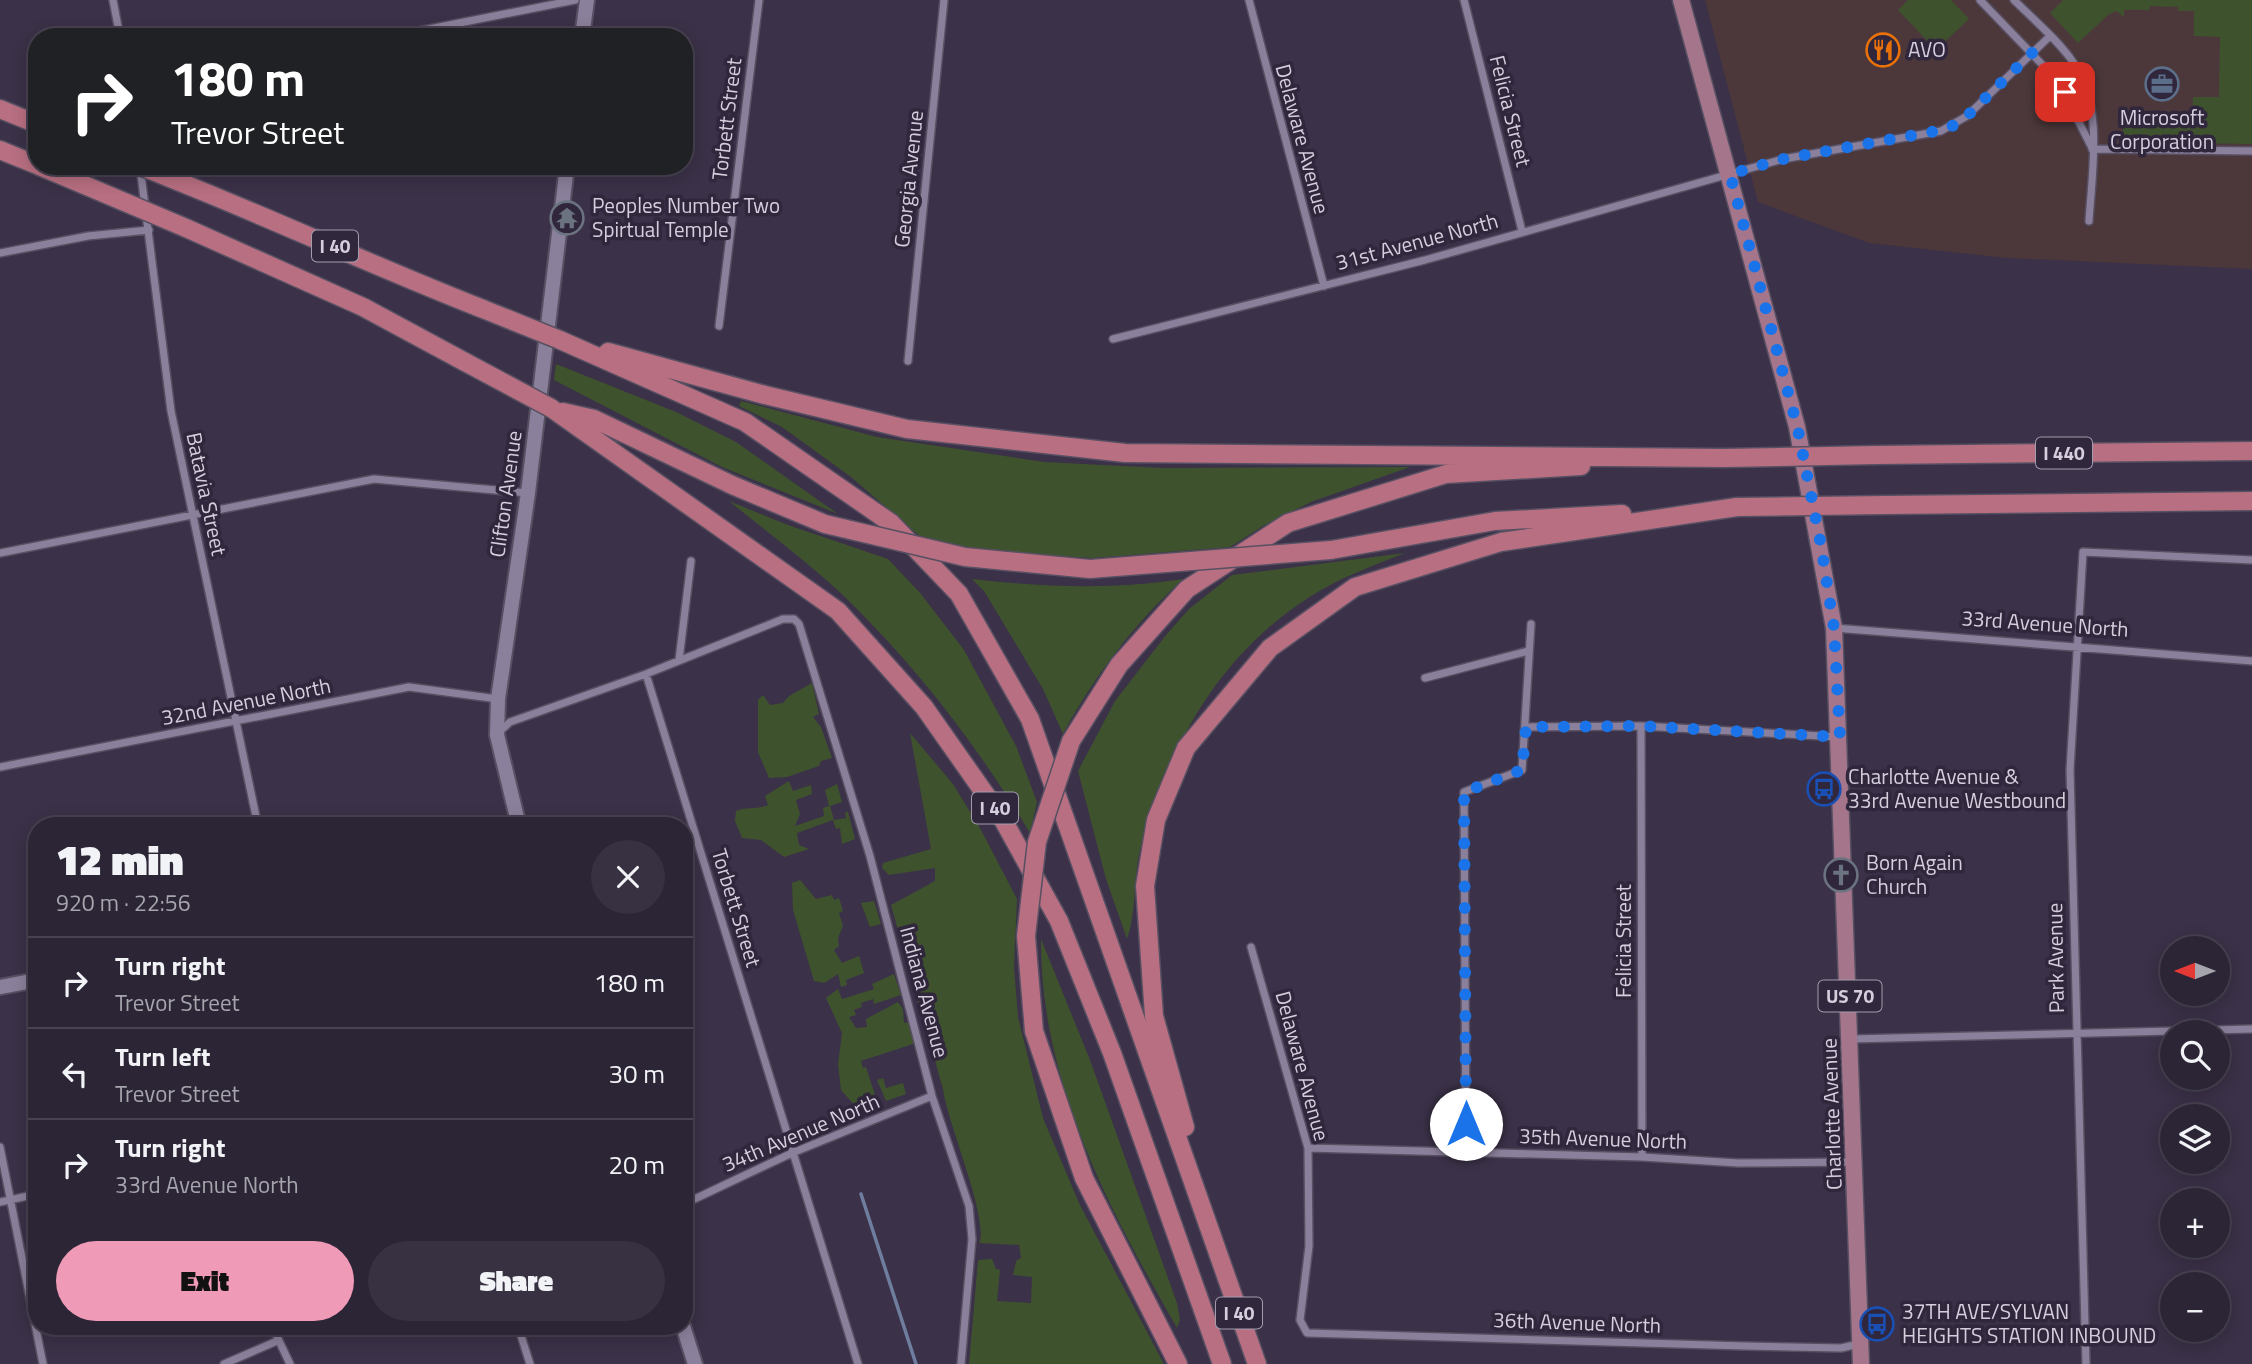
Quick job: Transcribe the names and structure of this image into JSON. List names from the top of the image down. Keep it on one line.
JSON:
{"streets":{"highway":["I 40","I 440"],"main road":["US 70","Charlotte Avenue"],"street":["Felicia Street","Torbett Street","Delaware Avenue","Georgia Avenue","31st Avenue North","Batavia Street","Clifton Avenue","33rd Avenue North","32nd Avenue North","Park Avenue","Indiana Avenue","34th Avenue North","35th Avenue North","36th Avenue North"]},"crossings":[["Felicia Street","31st Avenue North"],["Felicia Street","35th Avenue North"],["Torbett Street","34th Avenue North"],["Delaware Avenue","31st Avenue North"],["Delaware Avenue","35th Avenue North"],["Delaware Avenue","36th Avenue North"],["31st Avenue North","Charlotte Avenue"],["Batavia Street","32nd Avenue North"],["Clifton Avenue","32nd Avenue North"],["33rd Avenue North","Park Avenue"],["33rd Avenue North","Charlotte Avenue"],["Indiana Avenue","34th Avenue North"],["Charlotte Avenue","35th Avenue North"],["Charlotte Avenue","36th Avenue North"]],"places":{"restaurant":["AVO"],"office":["Microsoft Corporation"],"temple":["Peoples Number Two Spirtual Temple"],"bus stop":["Charlotte Avenue & 33rd Avenue Westbound","37TH AVE/SYLVAN HEIGHTS STATION INBOUND"],"church":["Born Again Church"]},"north":"left","page":{"turn":["180 m","Trevor Street"],"heading":["12 min","920 m · 22:56"],"map_buttons":["+","−"],"list":[{"name":"Turn right","note":"Trevor Street","value":"180 m"},{"name":"Turn left","note":"Trevor Street","value":"30 m"},{"name":"Turn right","note":"33rd Avenue North","value":"20 m"}],"buttons":["Exit","Share"]}}
